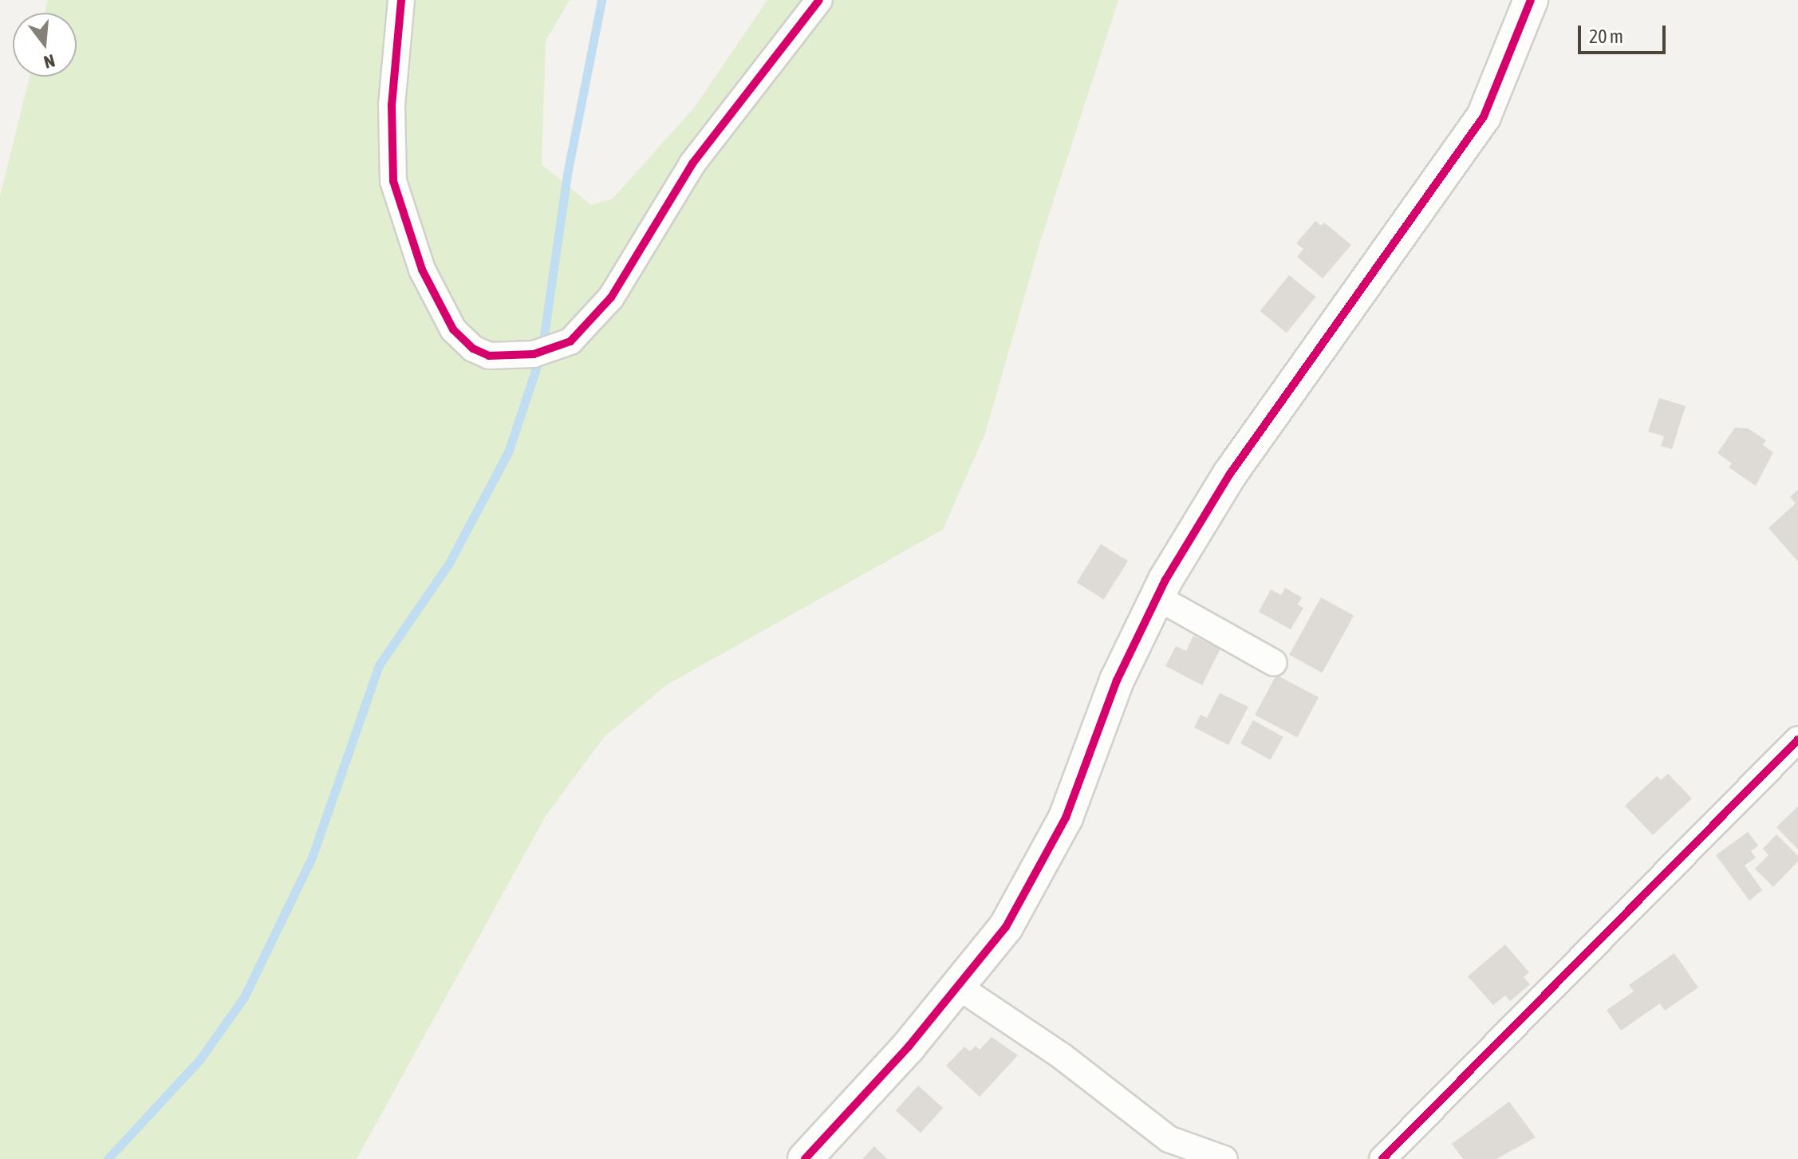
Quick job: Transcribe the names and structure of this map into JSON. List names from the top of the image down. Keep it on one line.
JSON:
{"scale_bar":"20 m","north":"bottom"}
